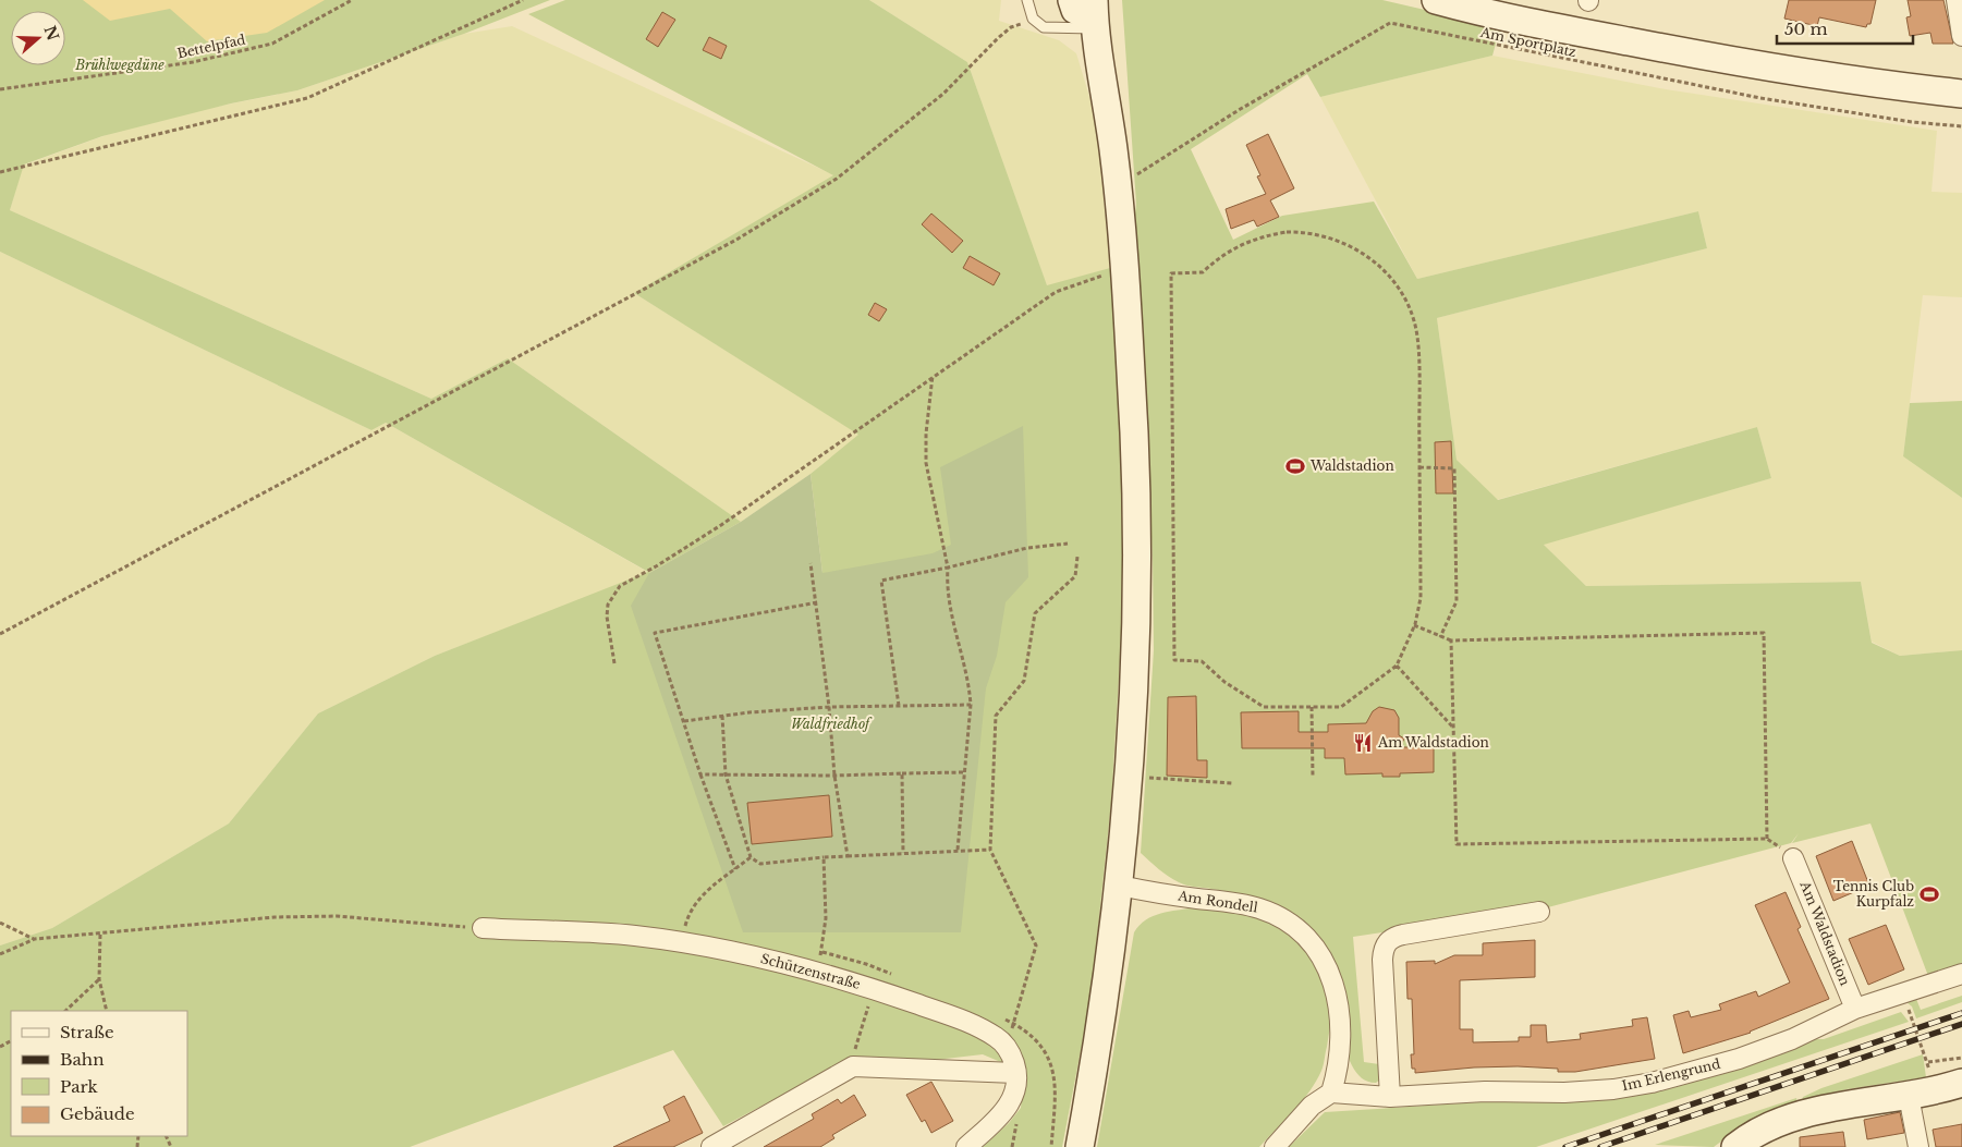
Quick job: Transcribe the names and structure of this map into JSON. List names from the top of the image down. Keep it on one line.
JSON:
{"streets":{"street":["Am Rondell","Am Waldstadion","Schützenstraße","Im Erlengrund"],"path":["Am Sportplatz","Bettelpfad"]},"crossings":[["Am Rondell","Im Erlengrund"],["Am Waldstadion","Im Erlengrund"]],"parks":["Brühlwegdüne","Waldfriedhof"],"places":{"sports":["Waldstadion","Tennis Club Kurpfalz"],"restaurant":["Am Waldstadion"]},"legend":["Straße","Bahn","Park","Gebäude"],"scale_bar":"50 m","north":"right"}
